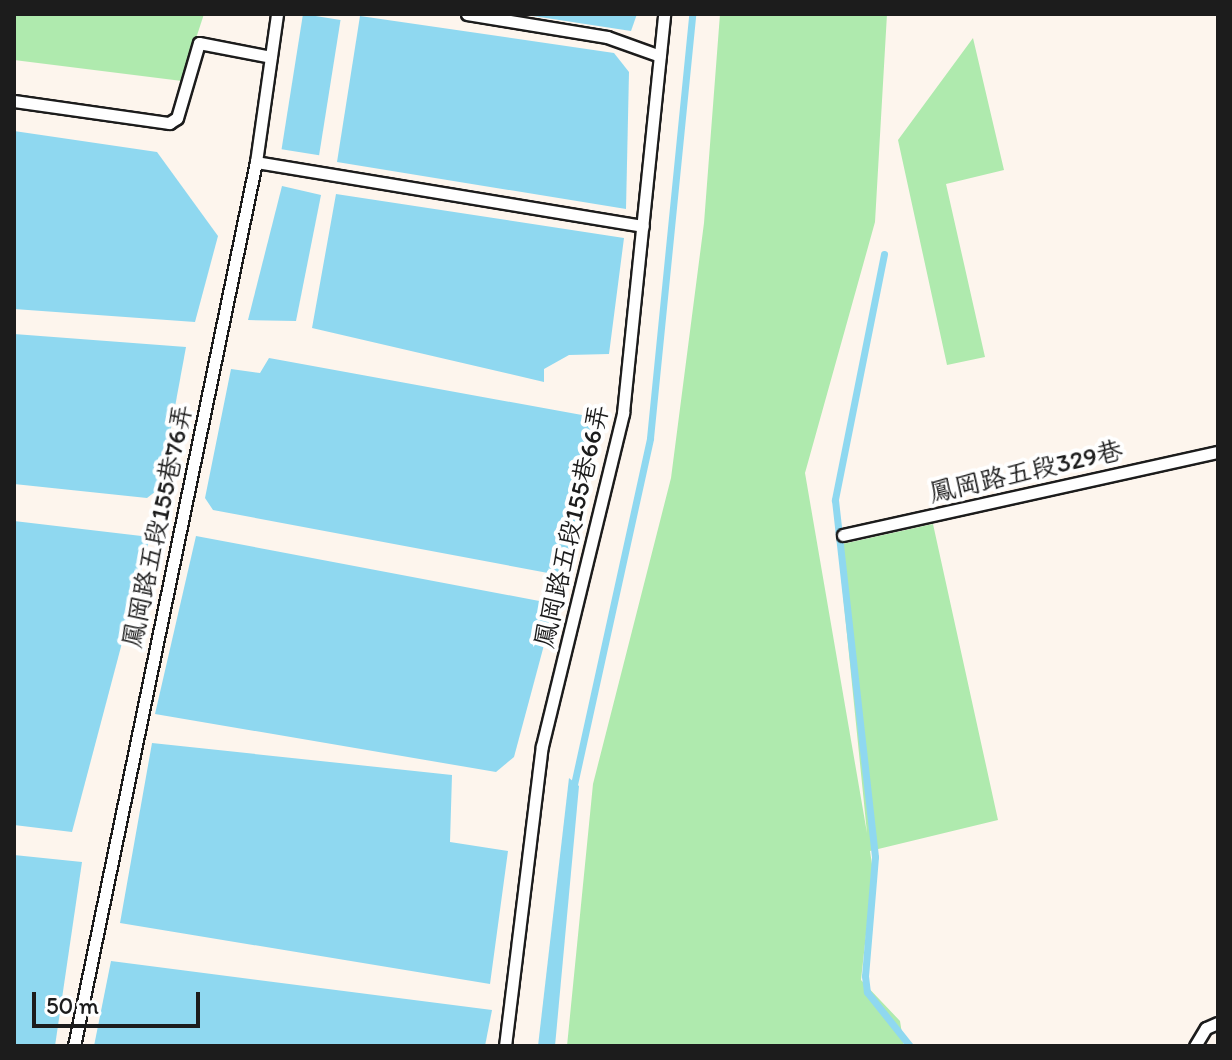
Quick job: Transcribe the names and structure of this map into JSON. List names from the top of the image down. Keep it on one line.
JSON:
{"streets":{"lane":["鳳岡路五段329巷","鳳岡路五段155巷76弄","鳳岡路五段155巷66弄"]},"scale_bar":"50 m"}
